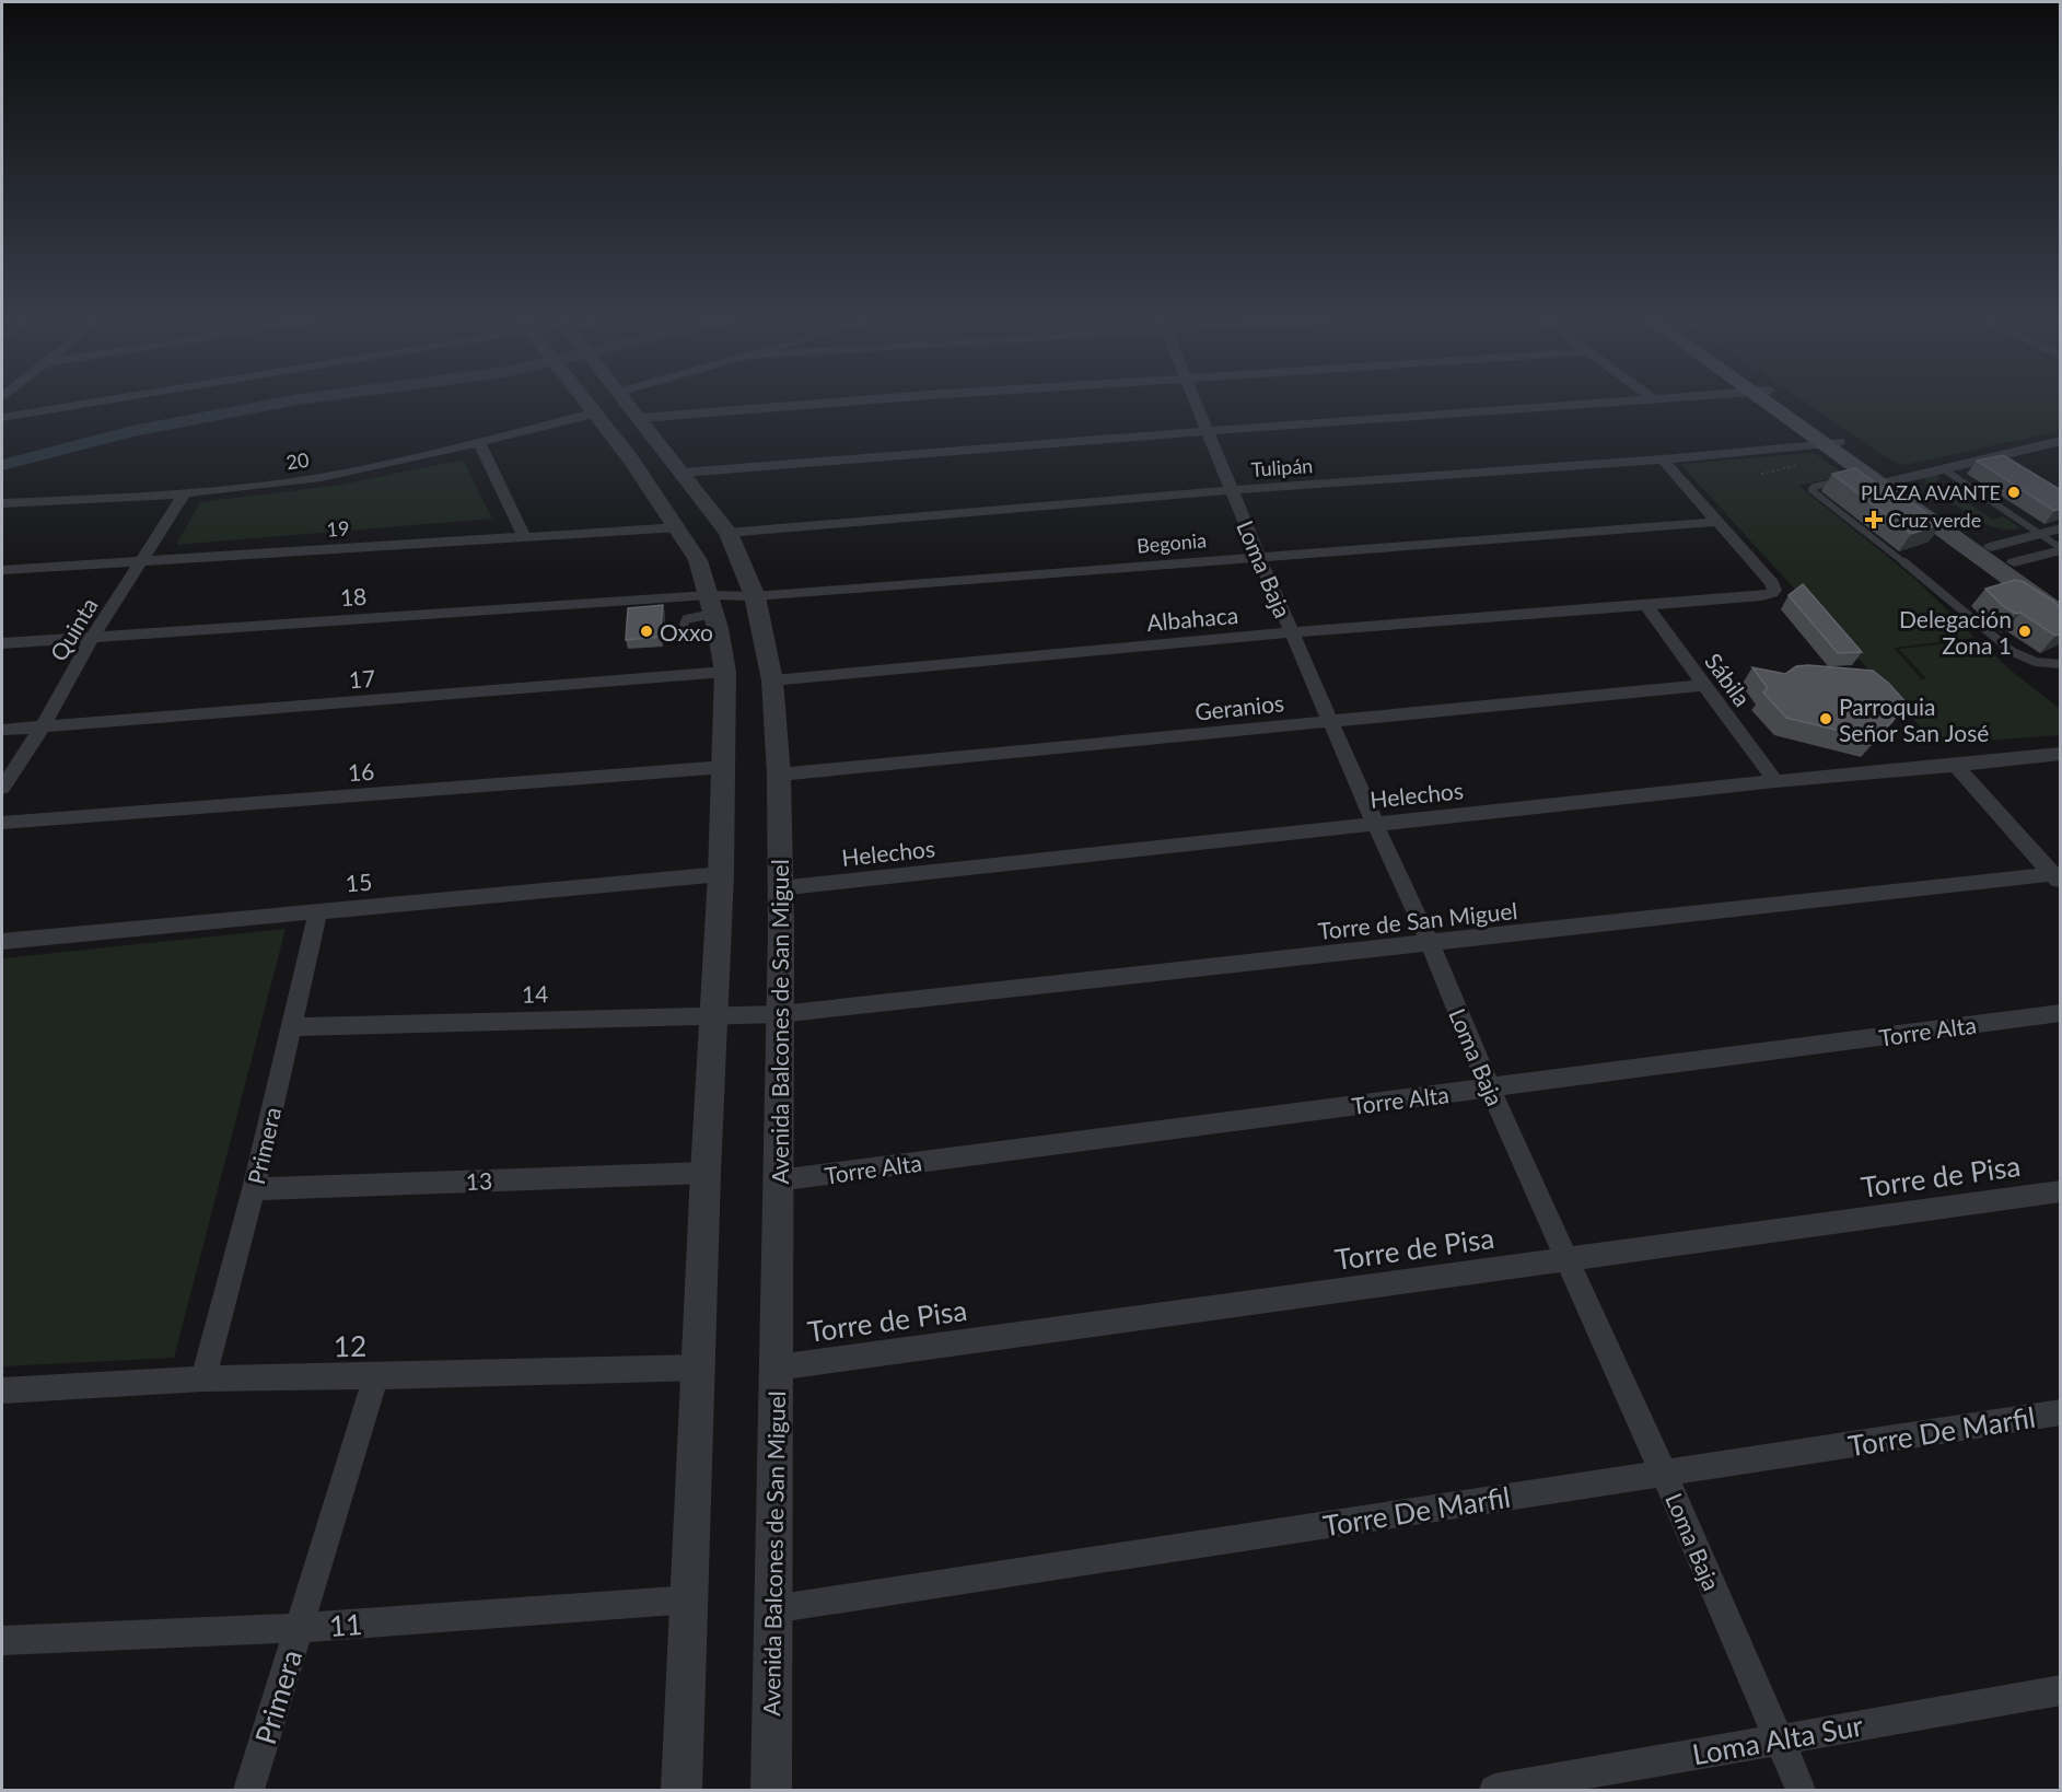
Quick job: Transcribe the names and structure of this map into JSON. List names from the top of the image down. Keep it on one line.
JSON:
{"streets":{"street":["20","Tulipán","19","Begonia","Loma Baja","18","Albahaca","Quinta","17","Sábila","Geranios","16","Helechos","15","Torre de San Miguel","14","Avenida Balcones de San Miguel","Torre Alta","Primera","Torre de Pisa","13","12","Torre De Marfil","11","Loma Alta Sur"]},"crossings":[["20","Quinta"],["Tulipán","Loma Baja"],["Tulipán","Avenida Balcones de San Miguel"],["19","Quinta"],["Begonia","Loma Baja"],["Begonia","18"],["Begonia","Albahaca"],["Begonia","Avenida Balcones de San Miguel"],["Loma Baja","Albahaca"],["Loma Baja","Geranios"],["Loma Baja","Helechos"],["Loma Baja","Torre de San Miguel"],["Loma Baja","Torre Alta"],["Loma Baja","Torre de Pisa"],["Loma Baja","Torre De Marfil"],["Loma Baja","Loma Alta Sur"],["18","Quinta"],["Albahaca","Sábila"],["Albahaca","Avenida Balcones de San Miguel"],["Quinta","17"],["Sábila","Geranios"],["Sábila","Helechos"],["Geranios","Avenida Balcones de San Miguel"],["Helechos","Avenida Balcones de San Miguel"],["15","Primera"],["Torre de San Miguel","14"],["Torre de San Miguel","Avenida Balcones de San Miguel"],["14","Avenida Balcones de San Miguel"],["14","Primera"],["Avenida Balcones de San Miguel","Torre Alta"],["Avenida Balcones de San Miguel","Torre de Pisa"],["Avenida Balcones de San Miguel","Torre De Marfil"],["Primera","13"],["Primera","12"],["Primera","11"]],"places":{"other":["PLAZA AVANTE","Oxxo","Delegación Zona 1","Parroquia Señor San José"],"health":["Cruz verde"]}}
